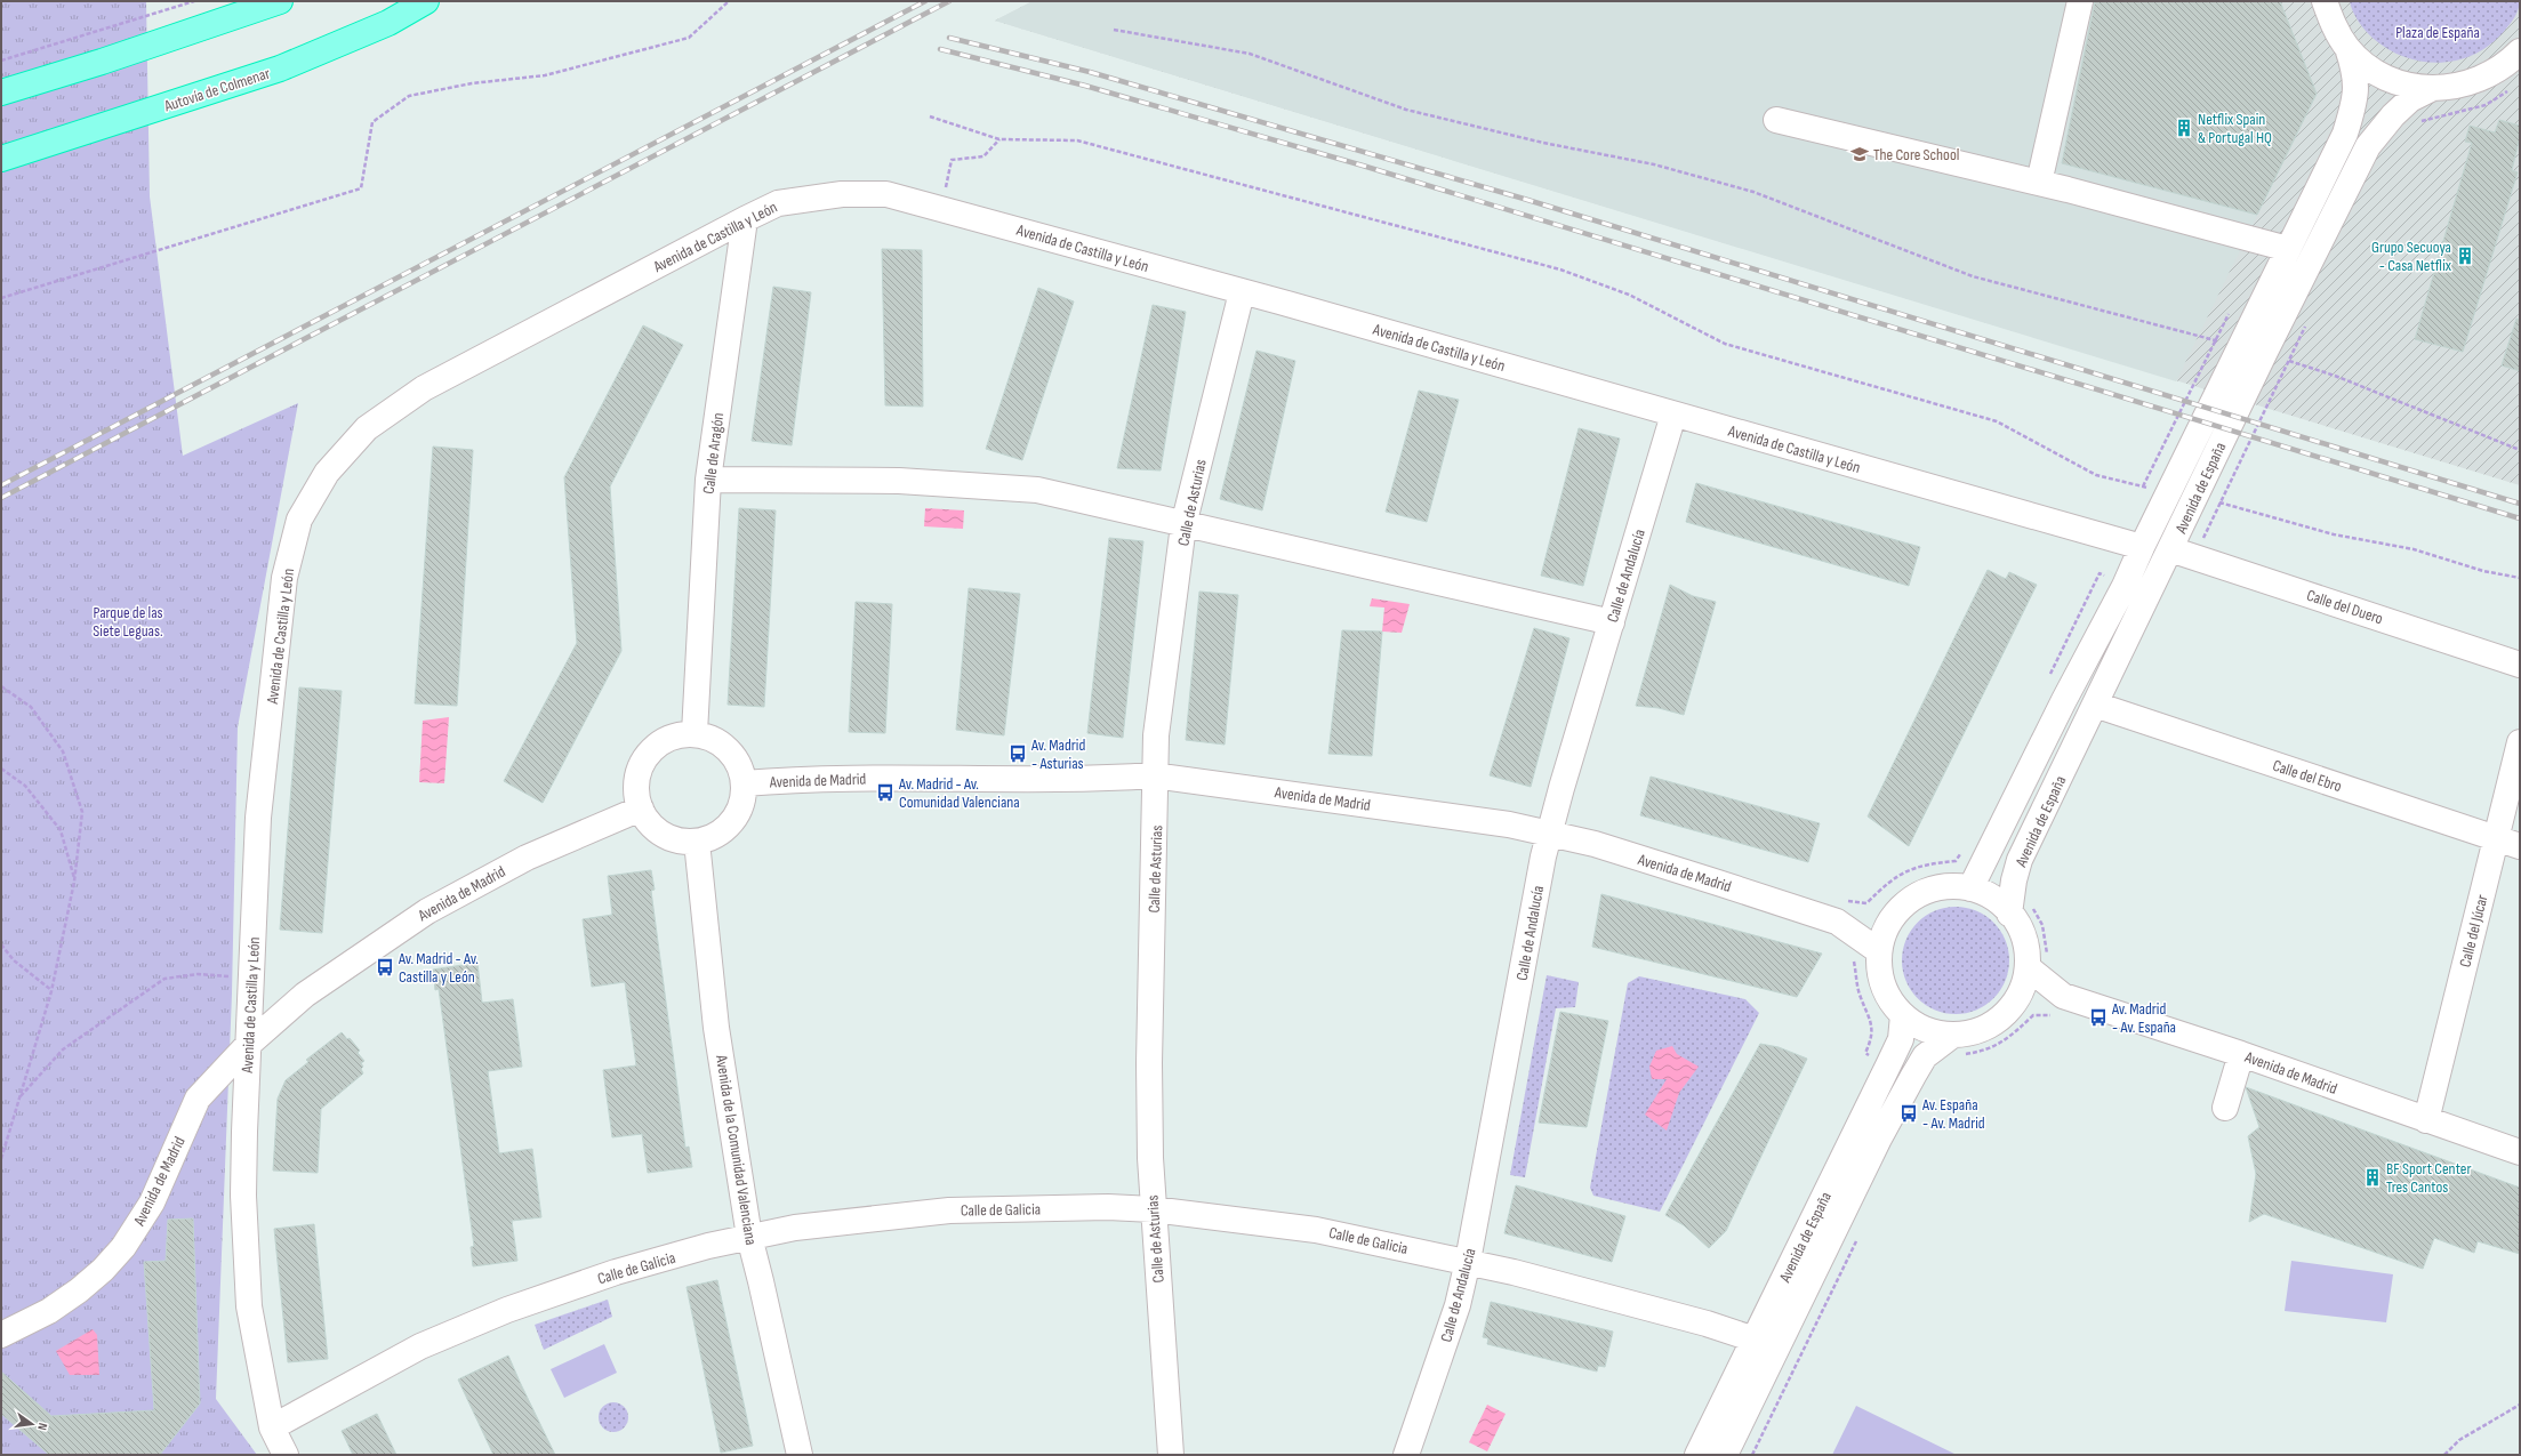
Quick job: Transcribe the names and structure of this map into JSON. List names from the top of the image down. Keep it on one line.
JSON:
{"streets":{"highway":["Autovía de Colmenar"],"street":["Avenida de Castilla y León","Calle de Aragón","Avenida de España","Calle de Asturias","Calle de Andalucía","Calle del Duero","Calle del Ebro","Avenida de Madrid","Calle del Júcar","Avenida de la Comunidad Valenciana","Calle de Galicia"]},"crossings":[["Avenida de Castilla y León","Calle de Aragón"],["Avenida de Castilla y León","Avenida de España"],["Avenida de Castilla y León","Calle de Asturias"],["Avenida de Castilla y León","Calle de Andalucía"],["Avenida de Castilla y León","Avenida de Madrid"],["Avenida de Castilla y León","Calle de Galicia"],["Calle de Aragón","Avenida de Madrid"],["Calle de Aragón","Avenida de la Comunidad Valenciana"],["Avenida de España","Calle del Duero"],["Avenida de España","Calle del Ebro"],["Avenida de España","Avenida de Madrid"],["Avenida de España","Calle de Galicia"],["Calle de Asturias","Avenida de Madrid"],["Calle de Asturias","Calle de Galicia"],["Calle de Andalucía","Avenida de Madrid"],["Calle de Andalucía","Calle de Galicia"],["Calle del Ebro","Calle del Júcar"],["Avenida de Madrid","Calle del Júcar"],["Avenida de Madrid","Avenida de la Comunidad Valenciana"],["Avenida de la Comunidad Valenciana","Calle de Galicia"]],"parks":["Plaza de España","Parque de las Siete Leguas."],"places":{"building":["Netflix Spain & Portugal HQ","Grupo Secuoya - Casa Netflix","BF Sport Center Tres Cantos"],"school or university":["The Core School"],"bus stop":["Av. Madrid - Asturias","Av. Madrid - Av. Comunidad Valenciana","Av. Madrid - Av. Castilla y León","Av. Madrid - Av. España","Av. España - Av. Madrid"]},"north":"right"}
